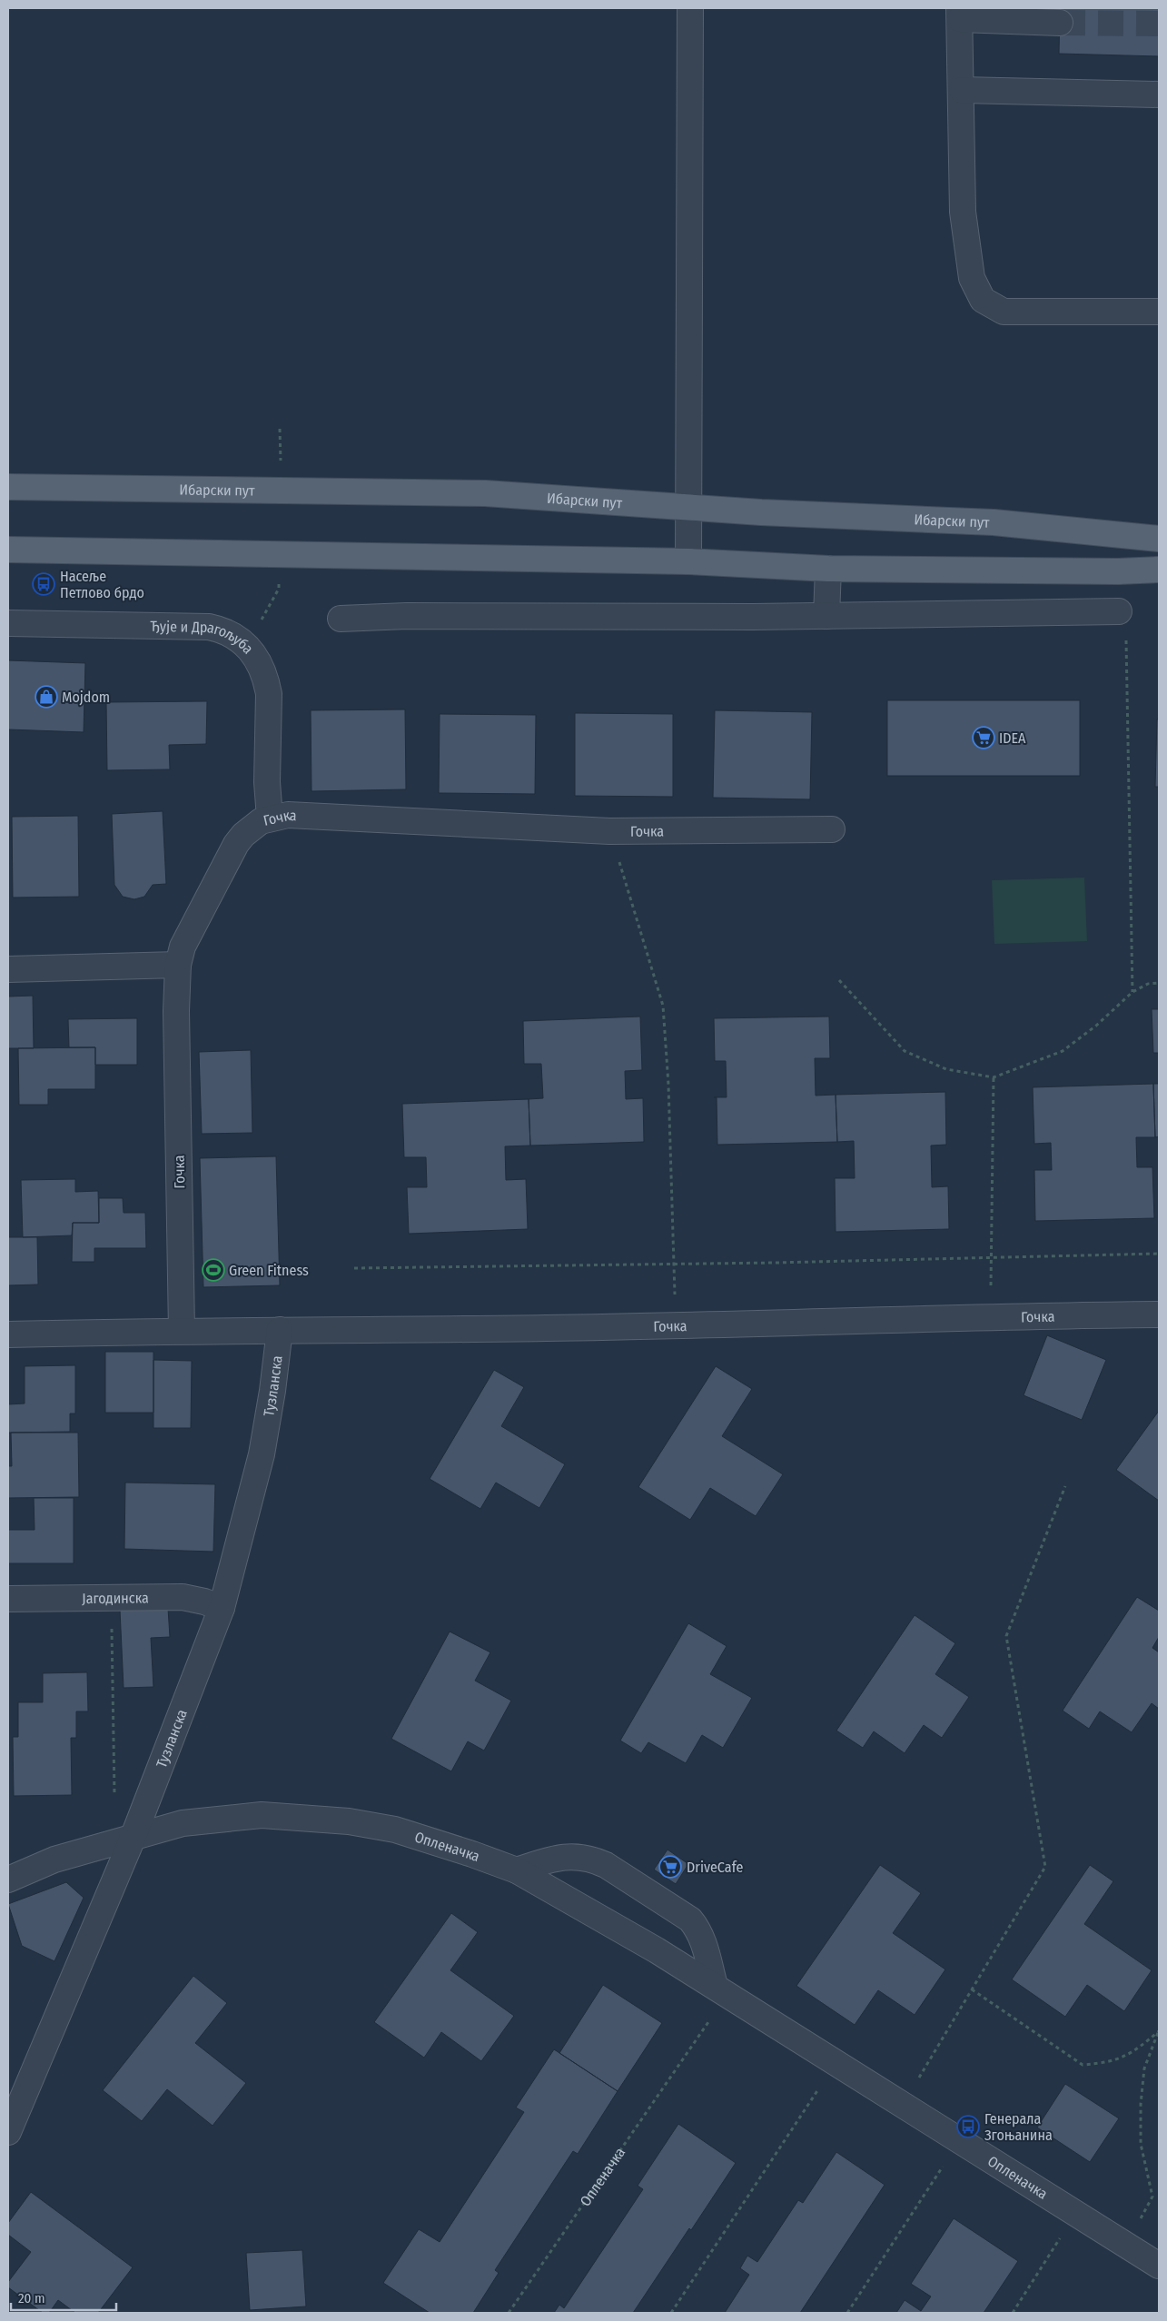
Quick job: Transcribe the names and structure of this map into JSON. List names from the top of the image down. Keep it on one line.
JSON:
{"streets":{"main road":["Ибарски пут"],"street":["Ђује и Драгољуба","Гочка","Тузланска","Јагодинска","Опленачка"]},"crossings":[["Ђује и Драгољуба","Гочка"],["Гочка","Тузланска"],["Тузланска","Јагодинска"],["Тузланска","Опленачка"]],"places":{"bus stop":["Насеље Петлово брдо","Генерала Згоњанина"],"shop":["Mojdom"],"supermarket":["IDEA","DriveCafe"],"sports":["Green Fitness"]},"scale_bar":"20 m"}
